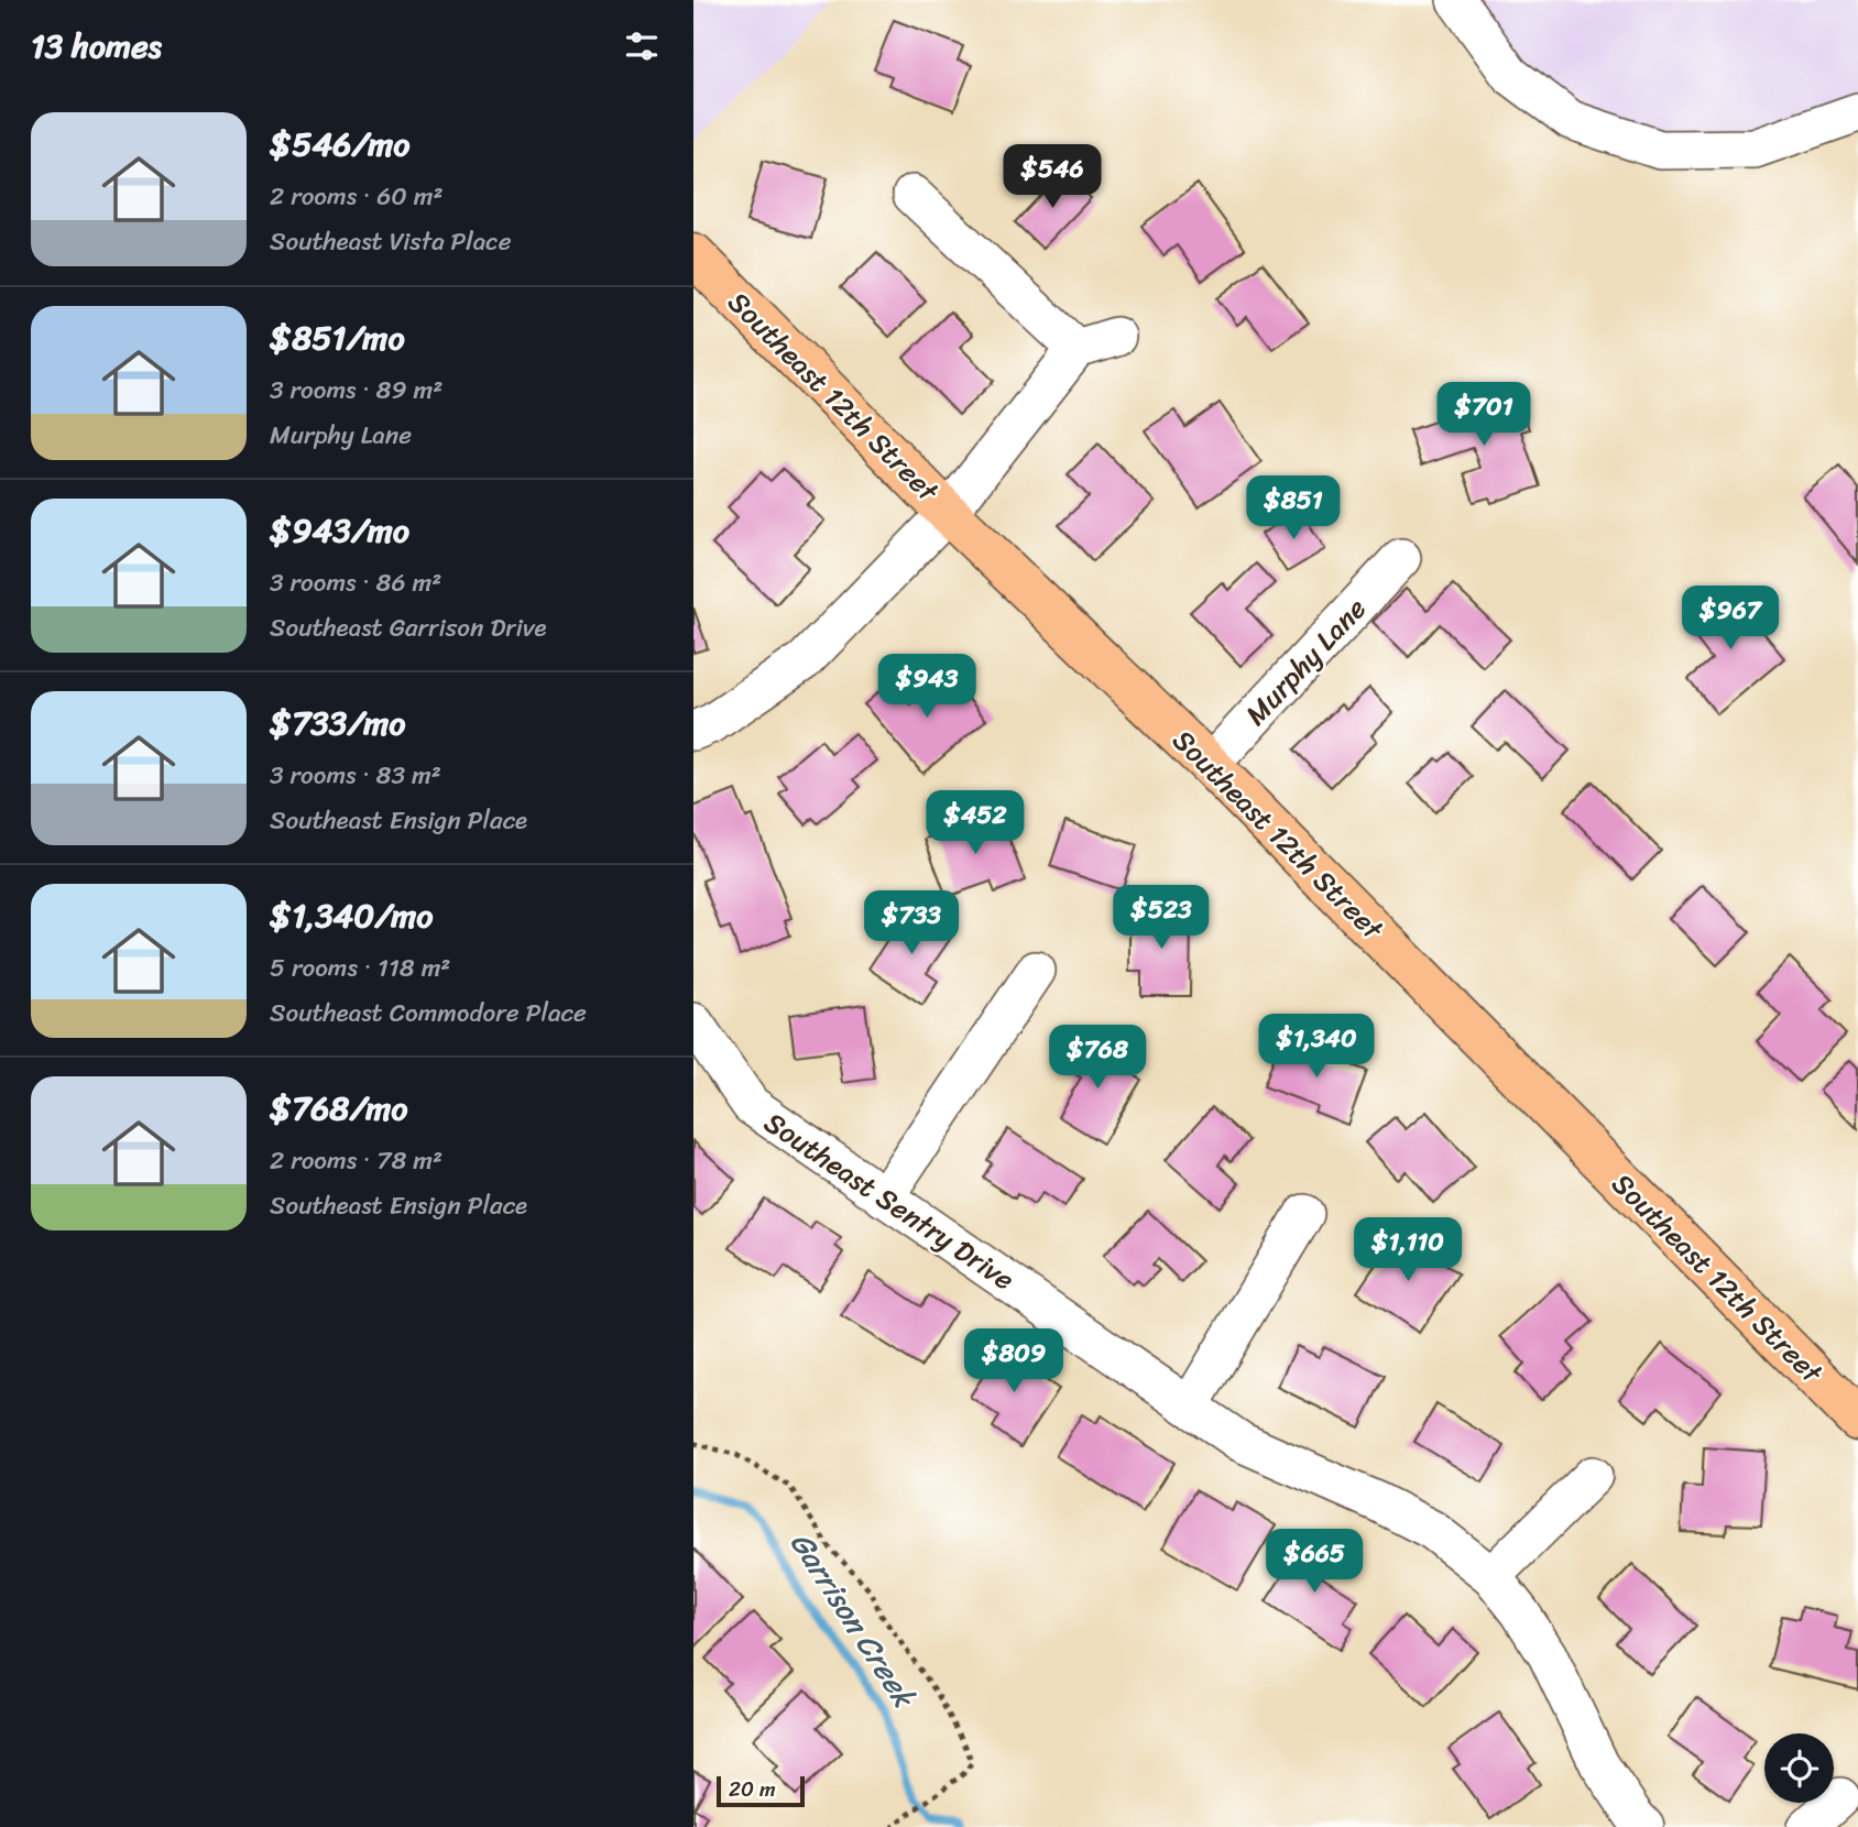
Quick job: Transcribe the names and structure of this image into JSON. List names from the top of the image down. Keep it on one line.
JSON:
{"streets":{"main road":["Southeast 12th Street"],"street":["Murphy Lane","Southeast Sentry Drive"]},"crossings":[["Southeast 12th Street","Murphy Lane"]],"water":["Garrison Creek"],"scale_bar":"20 m","page":{"heading":"13 homes","list":[{"name":"$546/mo","note":"2 rooms · 60 m² · Southeast Vista Place"},{"name":"$851/mo","note":"3 rooms · 89 m² · Murphy Lane"},{"name":"$943/mo","note":"3 rooms · 86 m² · Southeast Garrison Drive"},{"name":"$733/mo","note":"3 rooms · 83 m² · Southeast Ensign Place"},{"name":"$1,340/mo","note":"5 rooms · 118 m² · Southeast Commodore Place"},{"name":"$768/mo","note":"2 rooms · 78 m² · Southeast Ensign Place"}],"price":["$546","$701","$851","$967","$943","$452","$523","$733","$1,340","$768","$1,110","$809","$665"],"scale":"20 m"}}
